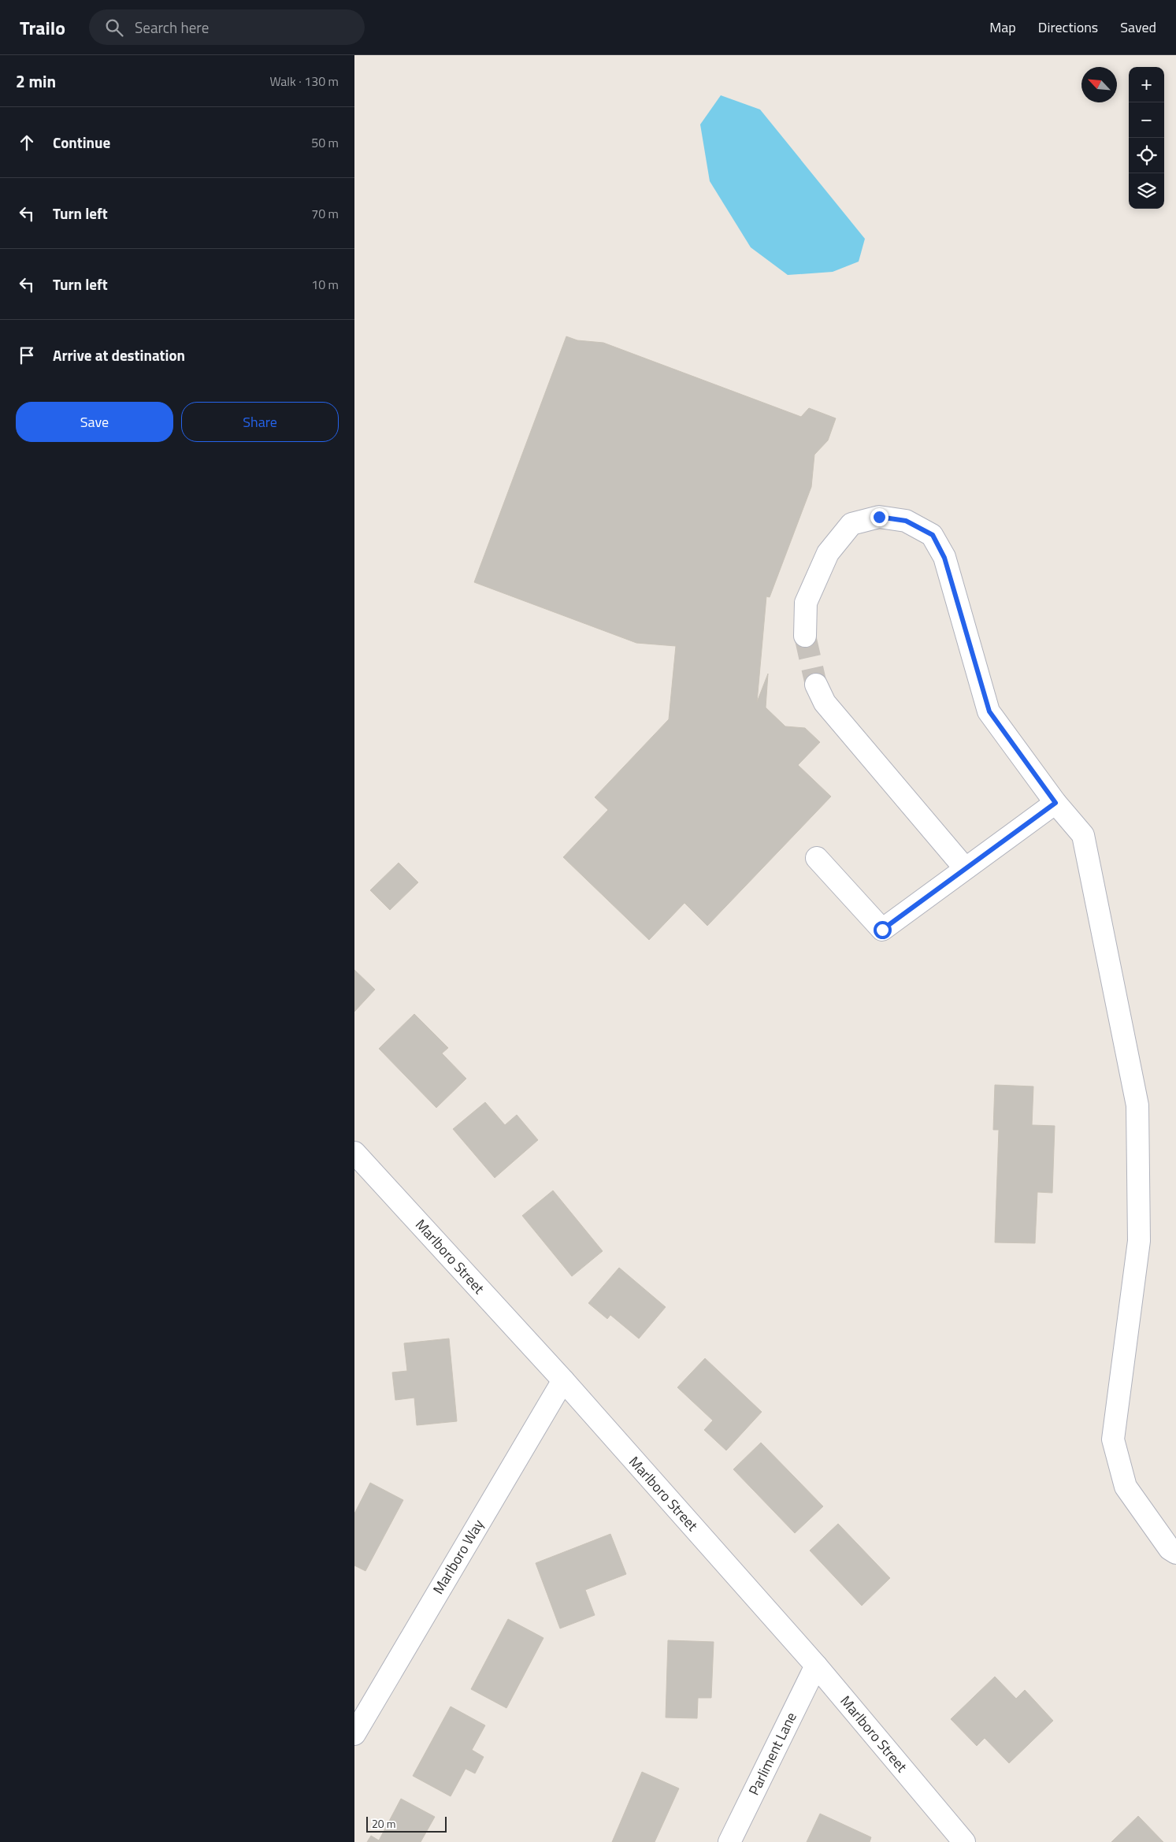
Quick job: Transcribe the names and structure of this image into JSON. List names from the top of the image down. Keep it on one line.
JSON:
{"streets":{"street":["Marlboro Street","Marlboro Way","Parliment Lane"]},"crossings":[["Marlboro Street","Marlboro Way"],["Marlboro Street","Parliment Lane"]],"scale_bar":"20 m","north":"top left","page":{"header":"Trailo","search":"Search here","nav":["Map","Directions","Saved"],"heading":["2 min","Walk · 130 m"],"map_buttons":["+","−"],"list":[["Continue","50 m"],["Turn left","70 m"],["Turn left","10 m"],"Arrive at destination"],"buttons":["Save","Share"],"scale":"20 m"}}
